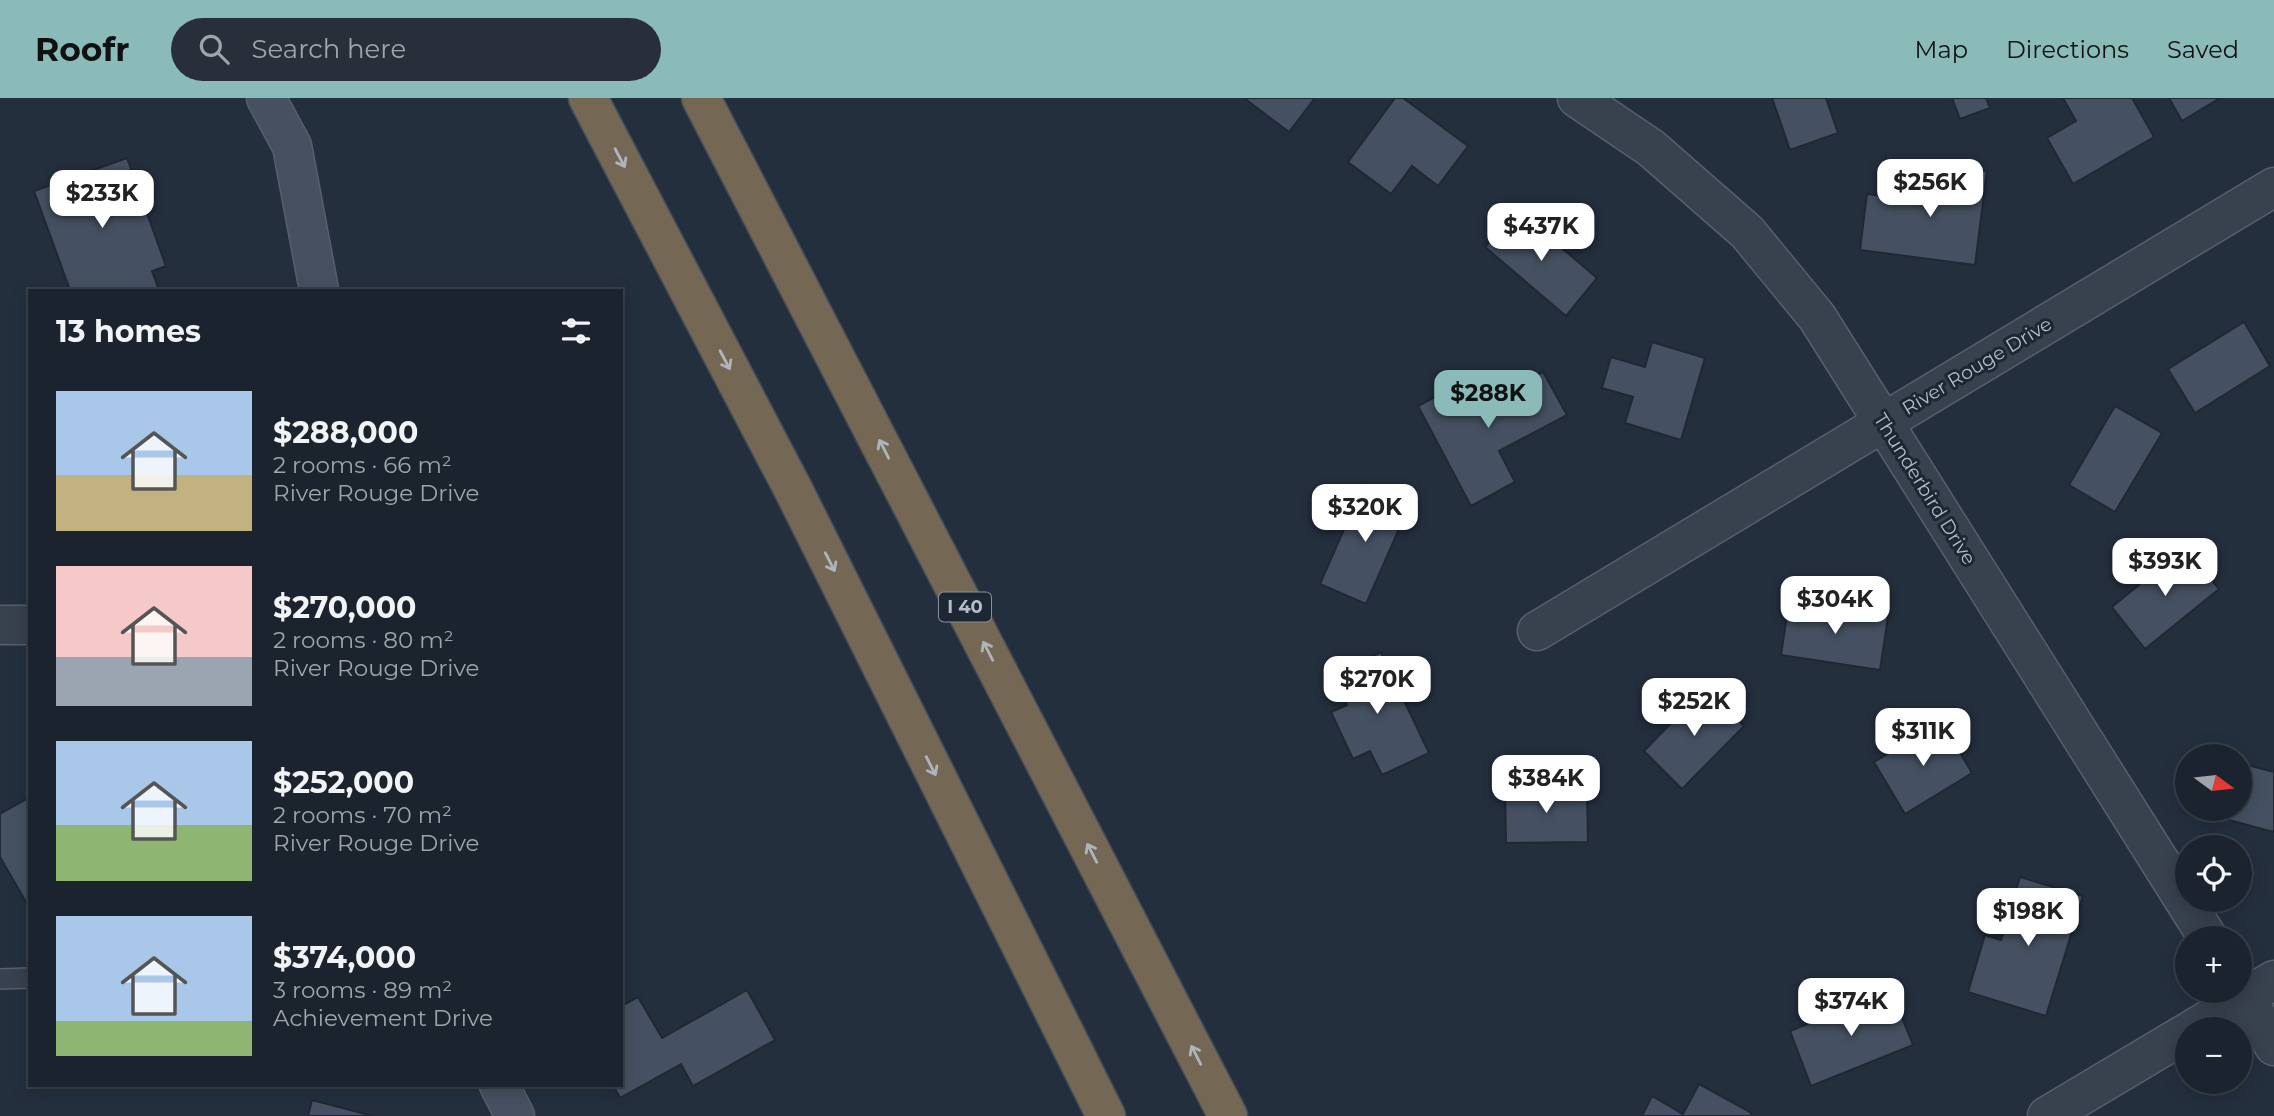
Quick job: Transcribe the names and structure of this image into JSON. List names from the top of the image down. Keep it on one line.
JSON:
{"streets":{"highway":["I 40"],"street":["River Rouge Drive","Thunderbird Drive"]},"crossings":[["River Rouge Drive","Thunderbird Drive"]],"north":"right","page":{"header":"Roofr","search":"Search here","nav":["Map","Directions","Saved"],"price":["$256K","$233K","$437K","$288K","$320K","$393K","$304K","$270K","$252K","$311K","$384K","$198K","$374K"],"heading":"13 homes","list":[{"name":"$288,000","note":"2 rooms · 66 m² · River Rouge Drive"},{"name":"$270,000","note":"2 rooms · 80 m² · River Rouge Drive"},{"name":"$252,000","note":"2 rooms · 70 m² · River Rouge Drive"},{"name":"$374,000","note":"3 rooms · 89 m² · Achievement Drive"}],"map_buttons":["+","−"]}}
